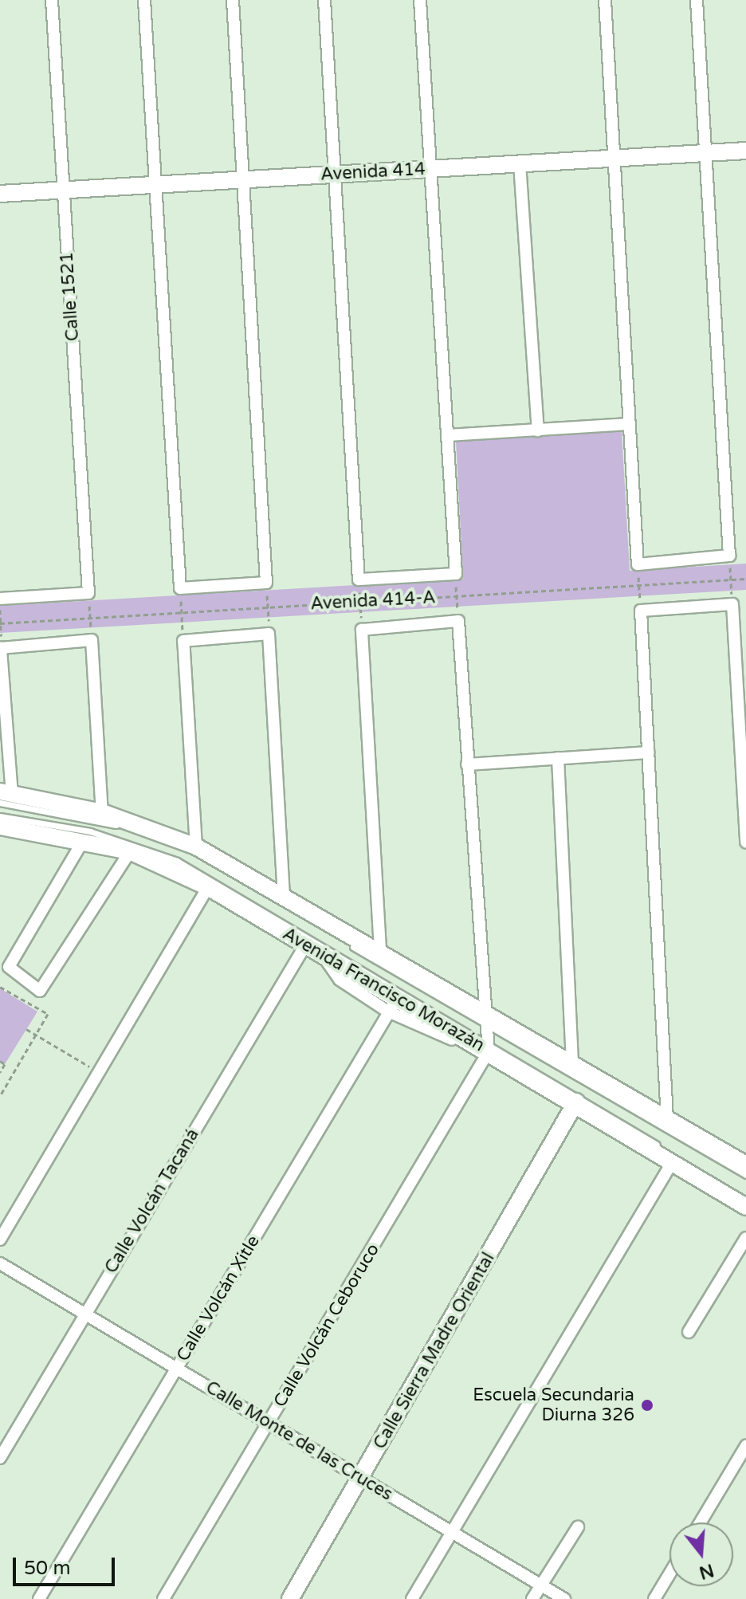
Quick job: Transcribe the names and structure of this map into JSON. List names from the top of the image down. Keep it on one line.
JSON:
{"streets":{"street":["Avenida 414","Calle 1521","Avenida 414-A","Avenida Francisco Morazán","Calle Volcán Tacaná","Calle Volcán Xitle","Calle Volcán Ceboruco","Calle Sierra Madre Oriental","Calle Monte de las Cruces"]},"crossings":[["Avenida 414","Calle 1521"],["Avenida Francisco Morazán","Calle Volcán Tacaná"],["Avenida Francisco Morazán","Calle Volcán Xitle"],["Avenida Francisco Morazán","Calle Volcán Ceboruco"],["Avenida Francisco Morazán","Calle Sierra Madre Oriental"],["Calle Volcán Tacaná","Calle Monte de las Cruces"],["Calle Volcán Xitle","Calle Monte de las Cruces"],["Calle Volcán Ceboruco","Calle Monte de las Cruces"],["Calle Sierra Madre Oriental","Calle Monte de las Cruces"]],"places":["Escuela Secundaria Diurna 326"],"scale_bar":"50 m","north":"bottom"}
